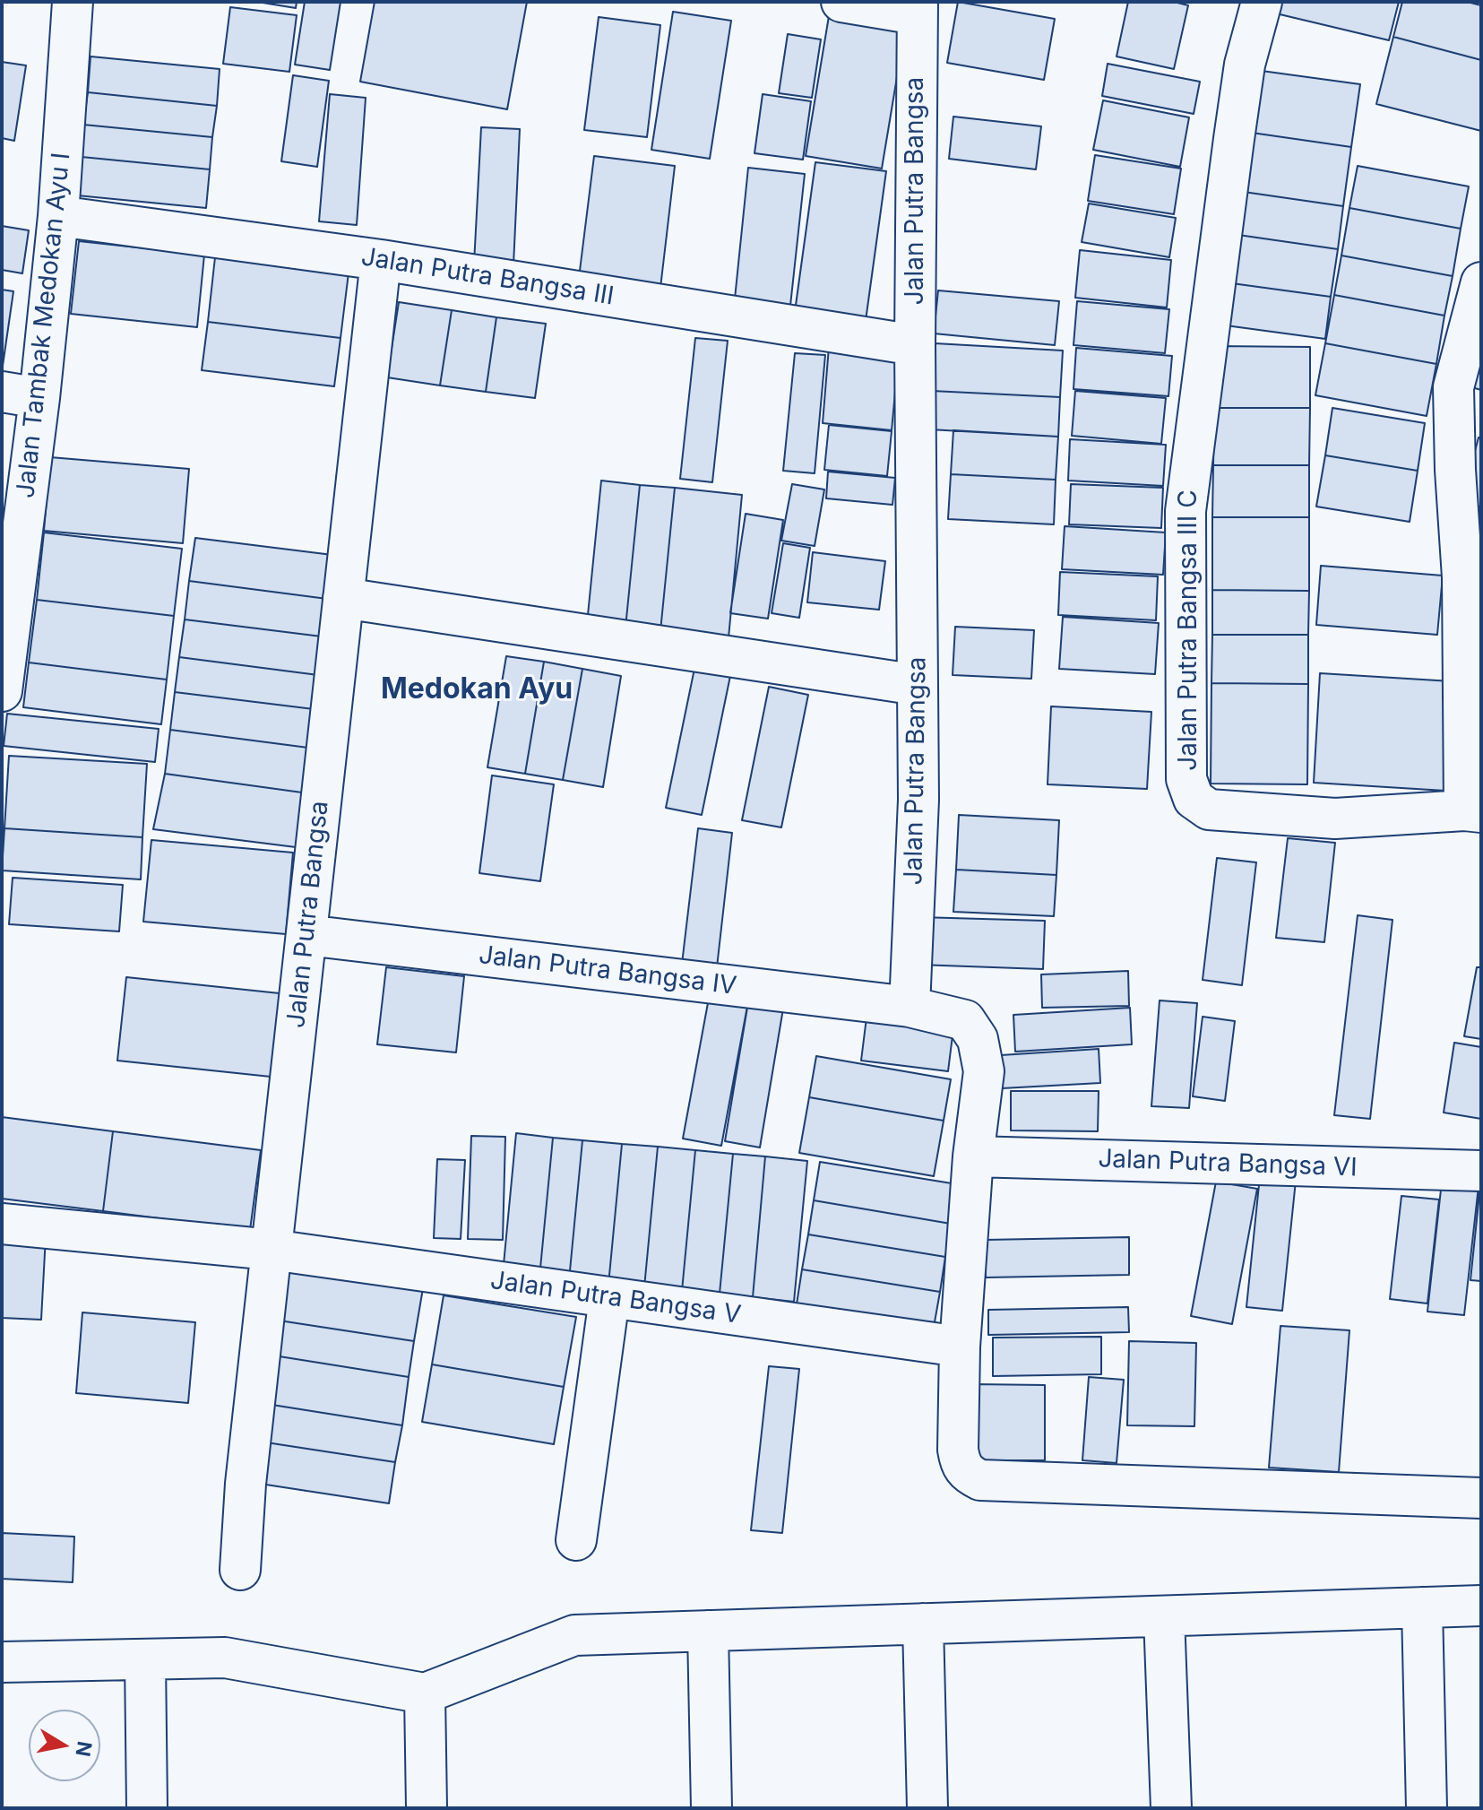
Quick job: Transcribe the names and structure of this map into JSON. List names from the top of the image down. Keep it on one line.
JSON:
{"streets":{"street":["Jalan Putra Bangsa","Jalan Putra Bangsa III","Jalan Tambak Medokan Ayu I","Jalan Putra Bangsa III C","Jalan Putra Bangsa IV","Jalan Putra Bangsa VI","Jalan Putra Bangsa V"]},"crossings":[["Jalan Putra Bangsa","Jalan Putra Bangsa III"],["Jalan Putra Bangsa","Jalan Putra Bangsa IV"],["Jalan Putra Bangsa","Jalan Putra Bangsa V"],["Jalan Putra Bangsa III","Jalan Tambak Medokan Ayu I"]],"districts":["Medokan Ayu"],"north":"right"}
